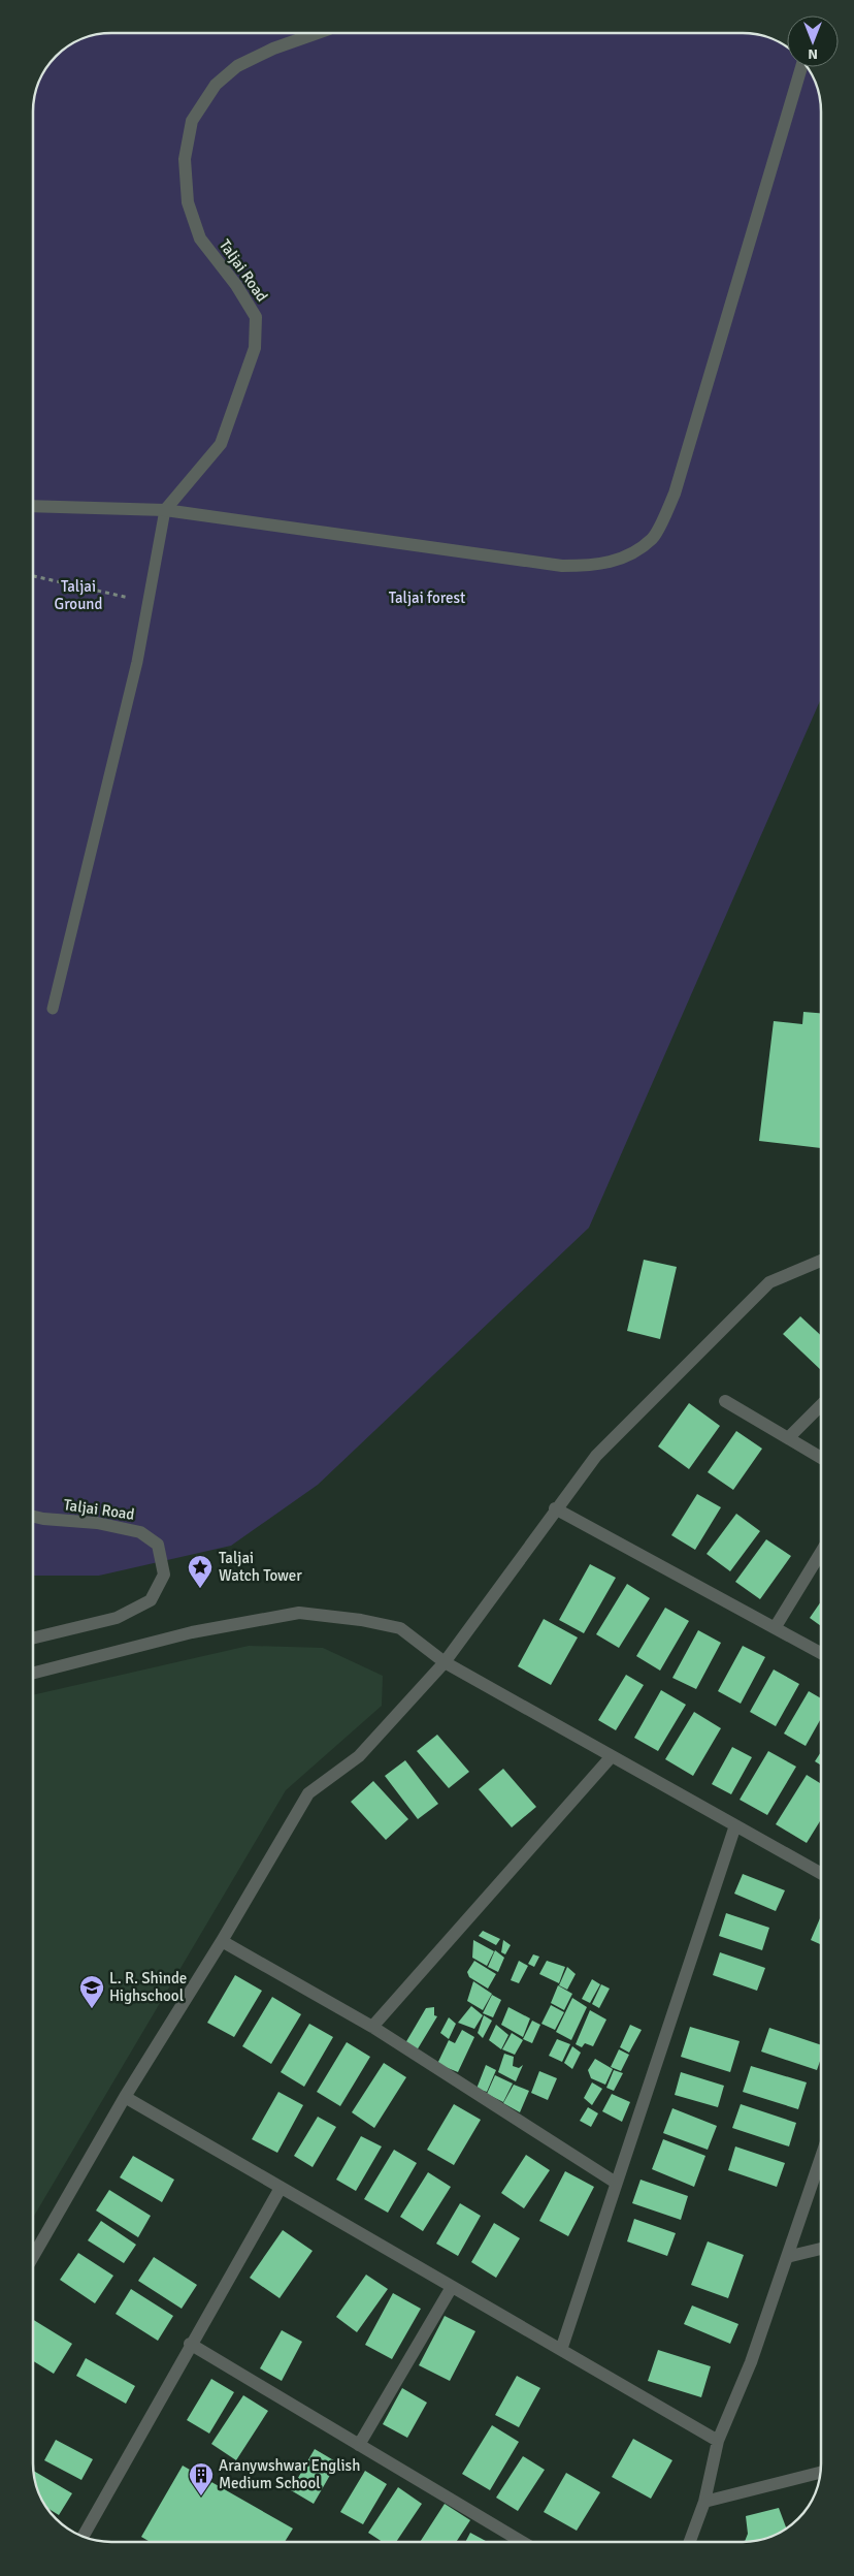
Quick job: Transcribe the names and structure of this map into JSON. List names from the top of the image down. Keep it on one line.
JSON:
{"streets":{"street":["Taljai Road"]},"parks":["Taljai Ground","Taljai forest"],"places":{"place":["Taljai Watch Tower"],"school or university":["L. R. Shinde Highschool"],"building":["Aranywshwar English Medium School"]},"north":"bottom"}
